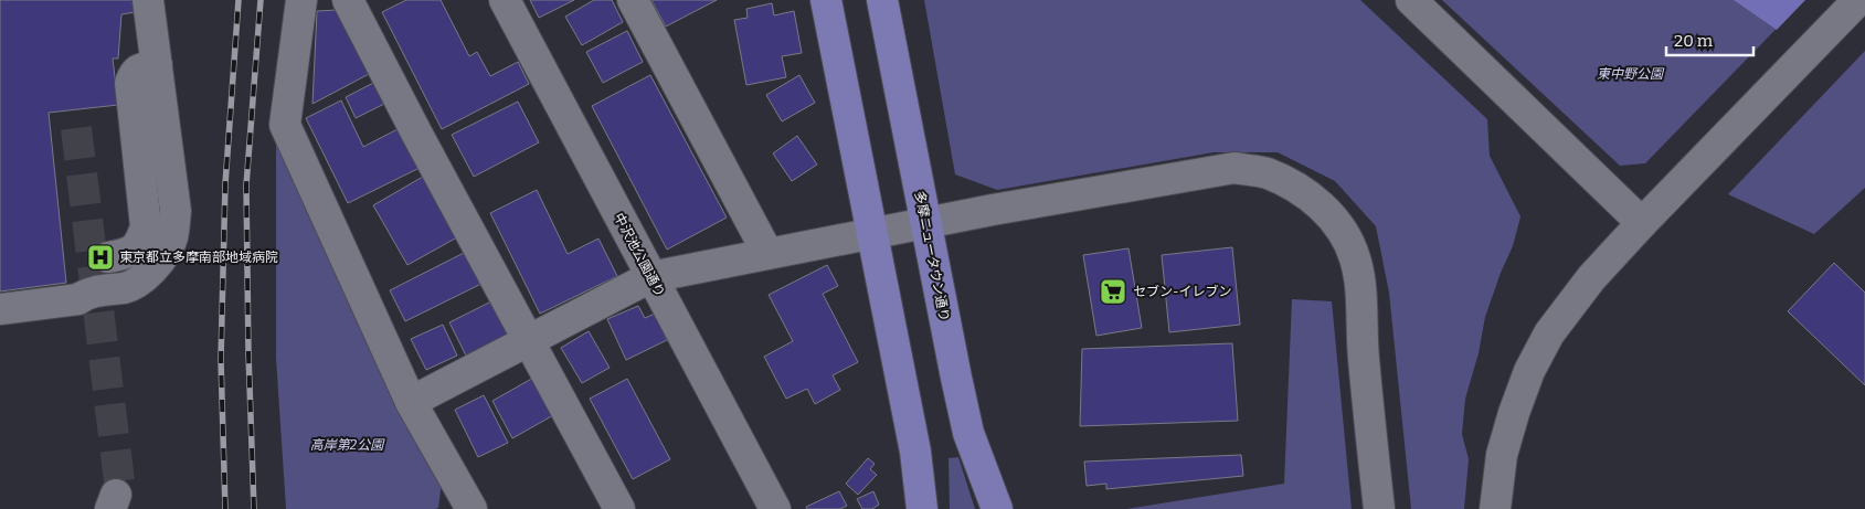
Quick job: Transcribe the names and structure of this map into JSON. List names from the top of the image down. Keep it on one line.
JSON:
{"streets":{"main road":["多摩ニュータウン通り"],"street":["中沢池公園通り"]},"parks":["東中野公園","高岸第2公園"],"places":{"hospital":["東京都立多摩南部地域病院"],"supermarket":["セブン-イレブン"]},"scale_bar":"20 m"}
